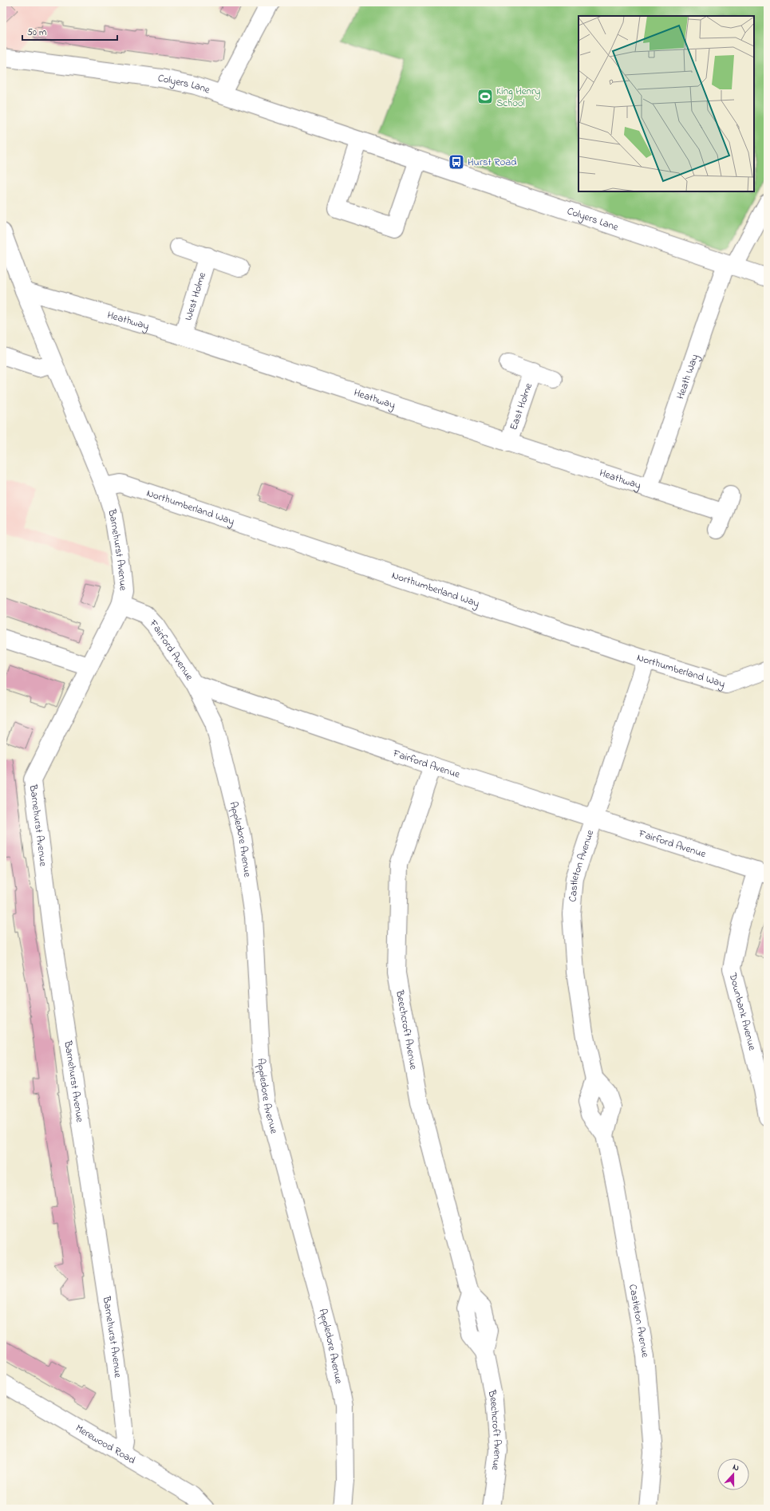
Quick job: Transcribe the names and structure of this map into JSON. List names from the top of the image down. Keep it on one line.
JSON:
{"streets":{"street":["Colyers Lane","West Holme","Heathway","Heath Way","East Holme","Northumberland Way","Barnehurst Avenue","Fairford Avenue","Appledore Avenue","Castleton Avenue","Downbank Avenue","Beechcroft Avenue","Merewood Road"]},"crossings":[["Colyers Lane","Heath Way"],["West Holme","Heathway"],["Heathway","Heath Way"],["Heathway","East Holme"],["Heathway","Barnehurst Avenue"],["Northumberland Way","Barnehurst Avenue"],["Northumberland Way","Castleton Avenue"],["Barnehurst Avenue","Fairford Avenue"],["Barnehurst Avenue","Merewood Road"],["Fairford Avenue","Appledore Avenue"],["Fairford Avenue","Castleton Avenue"],["Fairford Avenue","Downbank Avenue"],["Fairford Avenue","Beechcroft Avenue"]],"places":{"sports":["King Henry School"],"bus stop":["Hurst Road"]},"scale_bar":"50 m","north":"top"}
